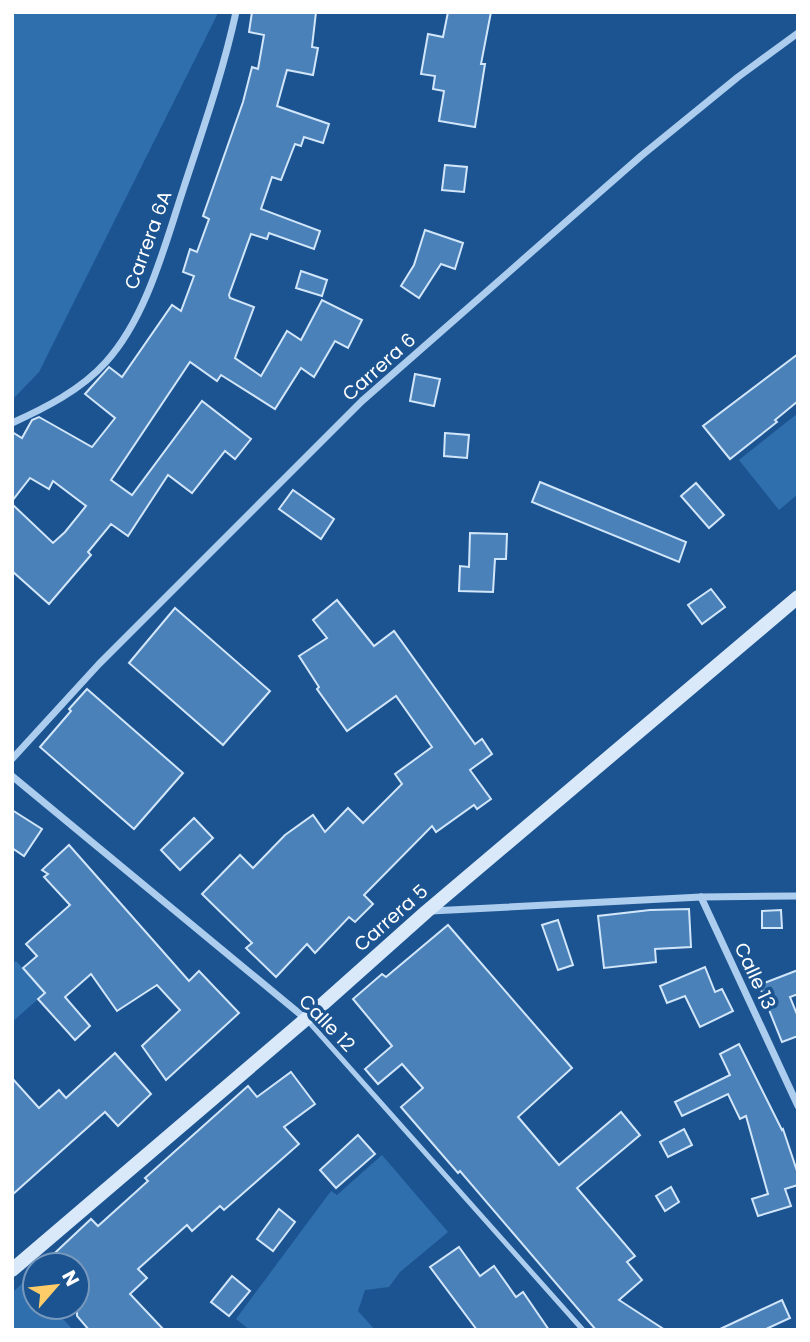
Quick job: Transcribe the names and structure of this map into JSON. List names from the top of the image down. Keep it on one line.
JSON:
{"streets":{"street":["Carrera 6A","Carrera 6","Carrera 5","Calle 13","Calle 12"]},"crossings":[["Carrera 5","Calle 12"]],"north":"top right"}
